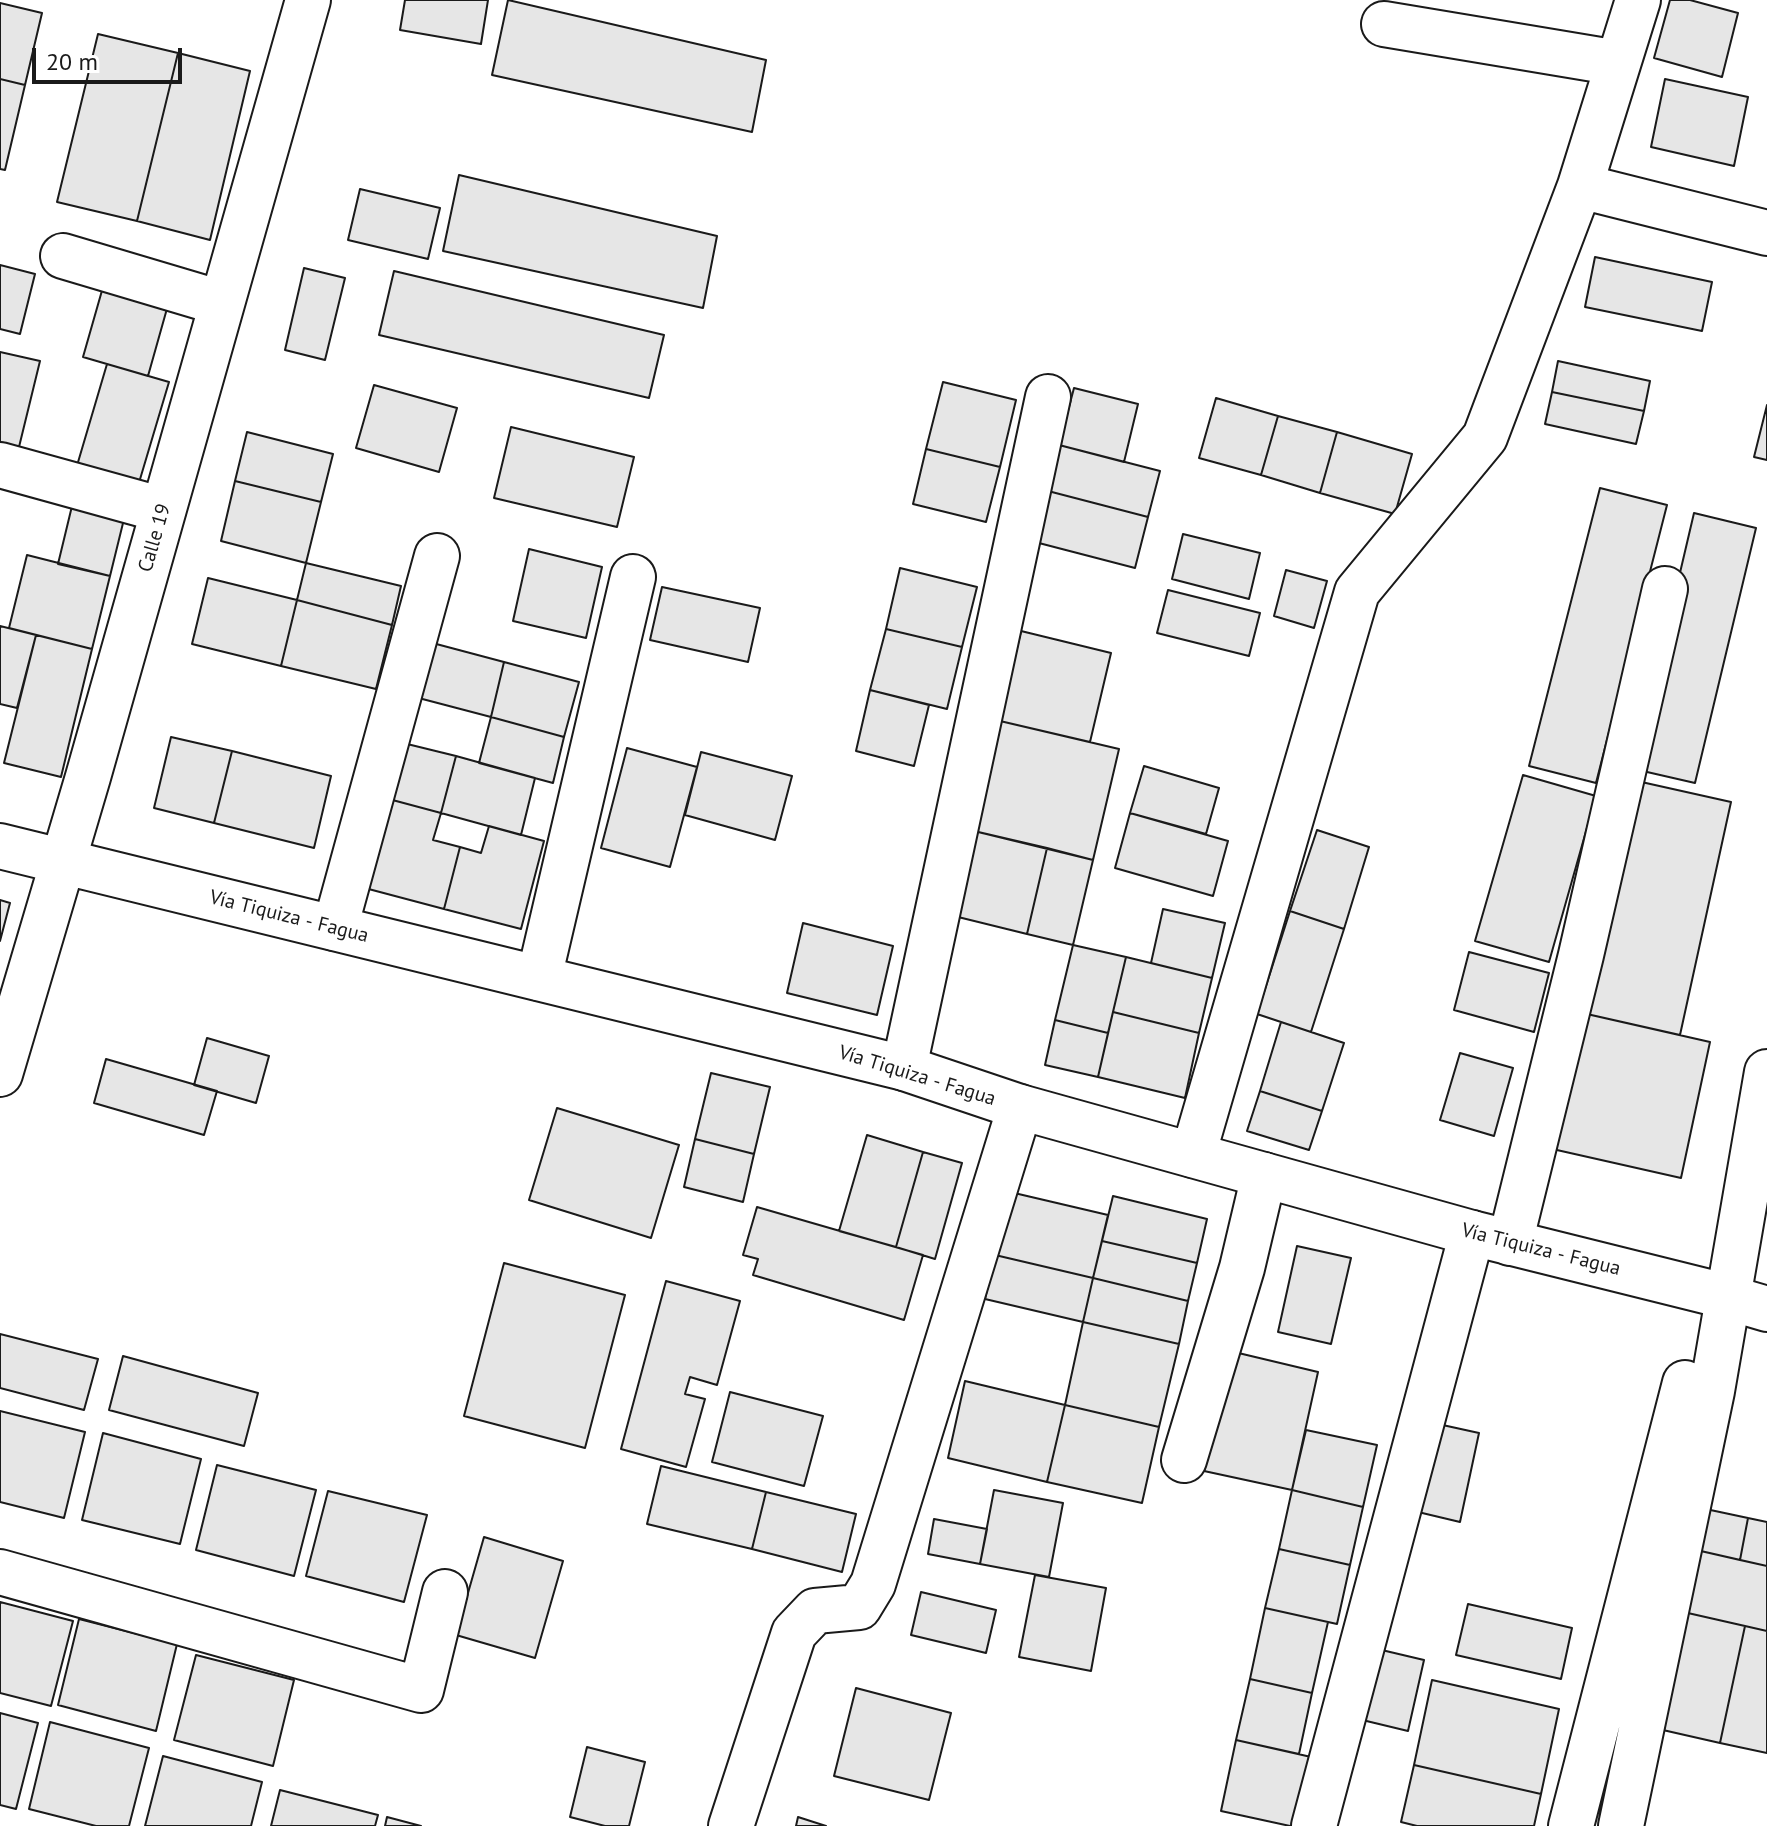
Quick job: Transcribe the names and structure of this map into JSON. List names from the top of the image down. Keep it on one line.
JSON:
{"streets":{"street":["Calle 19","Vía Tiquiza - Fagua"]},"crossings":[["Calle 19","Vía Tiquiza - Fagua"]],"scale_bar":"20 m"}
